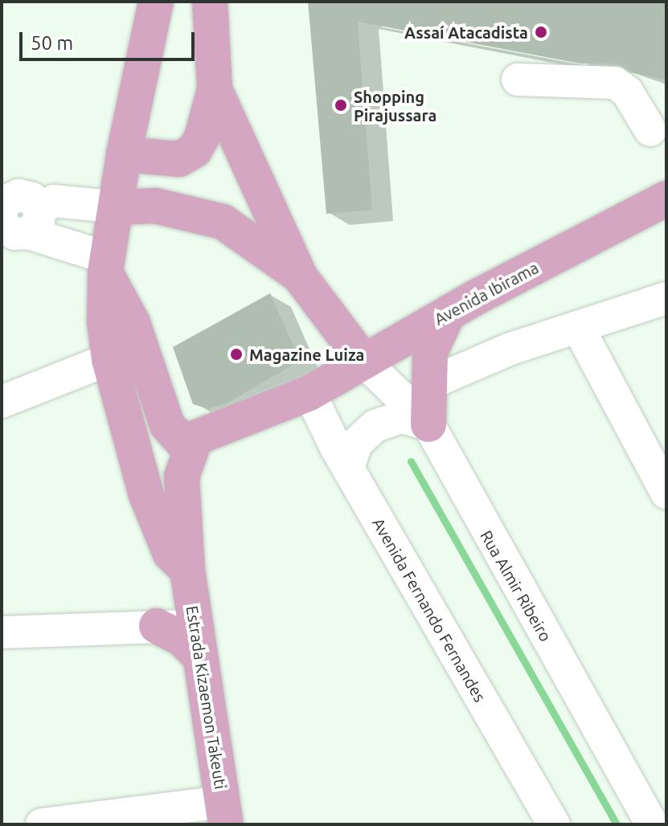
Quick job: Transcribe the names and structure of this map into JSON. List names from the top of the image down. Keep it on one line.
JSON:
{"streets":{"main road":["Avenida Ibirama","Estrada Kizaemon Takeuti"],"street":["Rua Almir Ribeiro","Avenida Fernando Fernandes"]},"crossings":[["Avenida Ibirama","Rua Almir Ribeiro"],["Avenida Ibirama","Avenida Fernando Fernandes"],["Avenida Ibirama","Estrada Kizaemon Takeuti"]],"places":["Assaí Atacadista","Shopping Pirajussara","Magazine Luiza"],"scale_bar":"50 m"}
